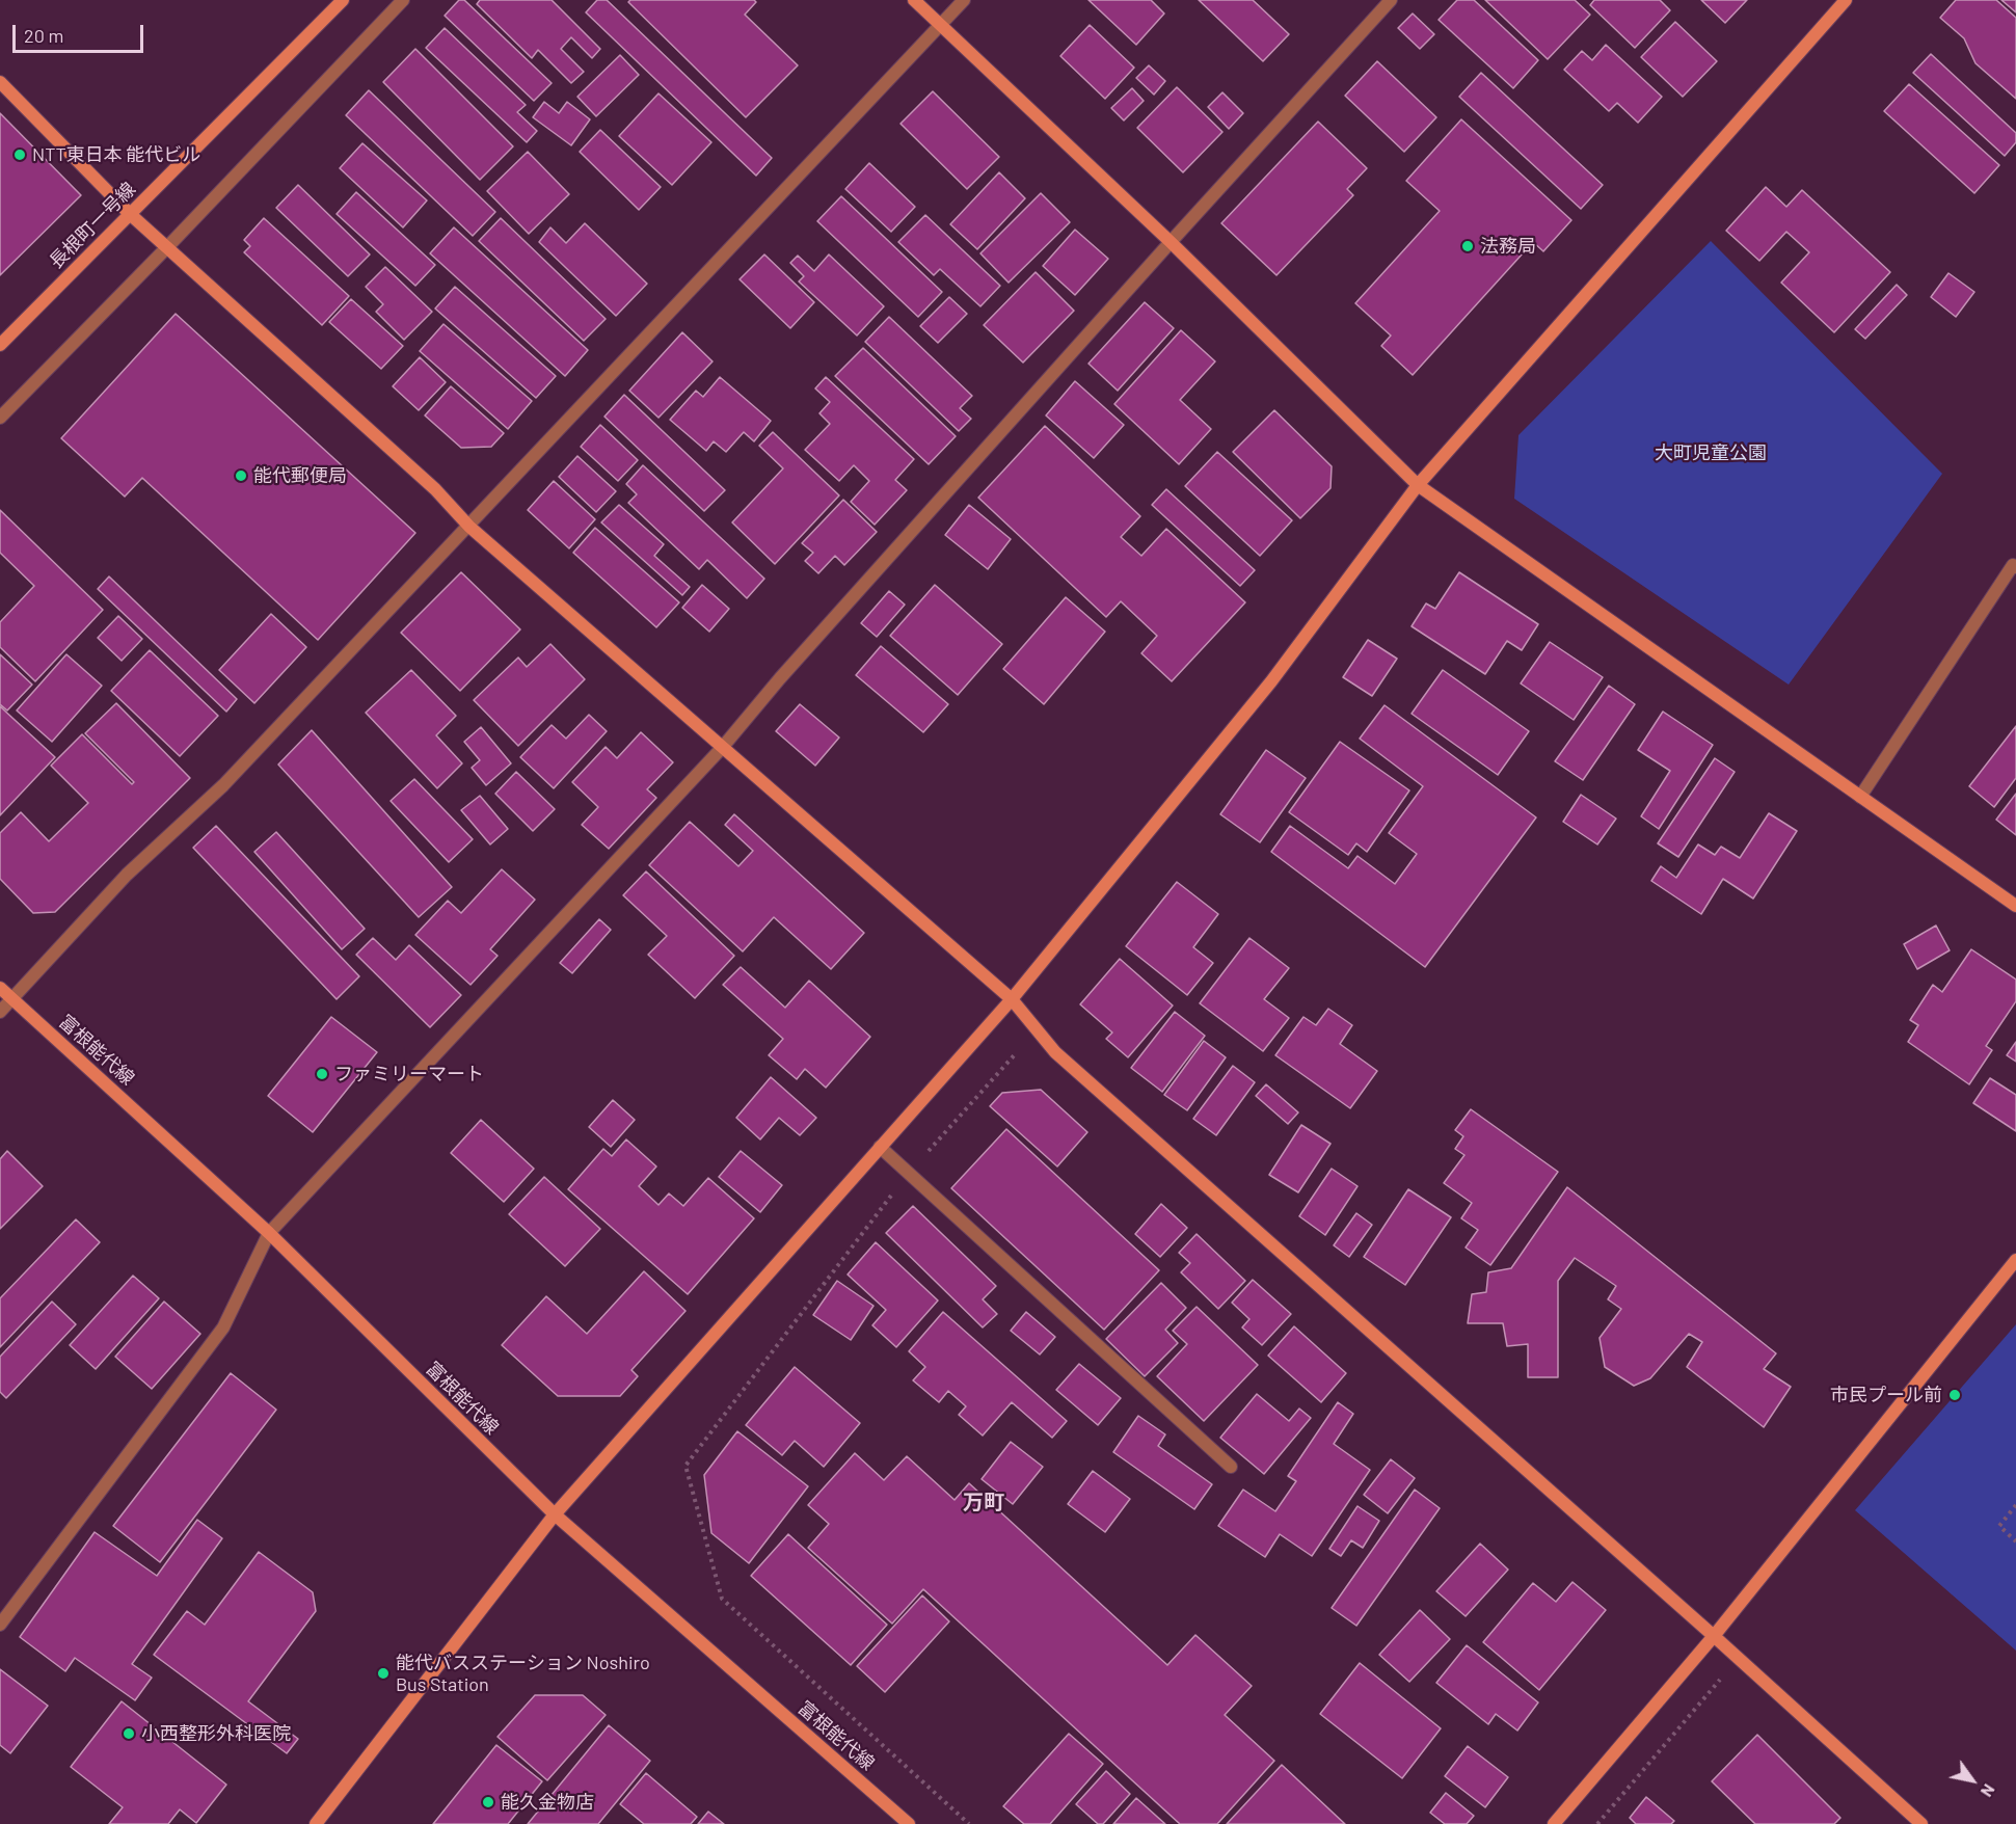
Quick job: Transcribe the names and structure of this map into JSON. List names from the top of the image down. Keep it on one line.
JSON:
{"streets":{"street":["長根町一号線","富根能代線"]},"districts":["万町"],"parks":["大町児童公園"],"places":["NTT東日本 能代ビル","法務局","能代郵便局","ファミリーマート","市民プール前","能代バスステーション Noshiro Bus Station","小西整形外科医院","能久金物店"],"scale_bar":"20 m","north":"bottom right"}
